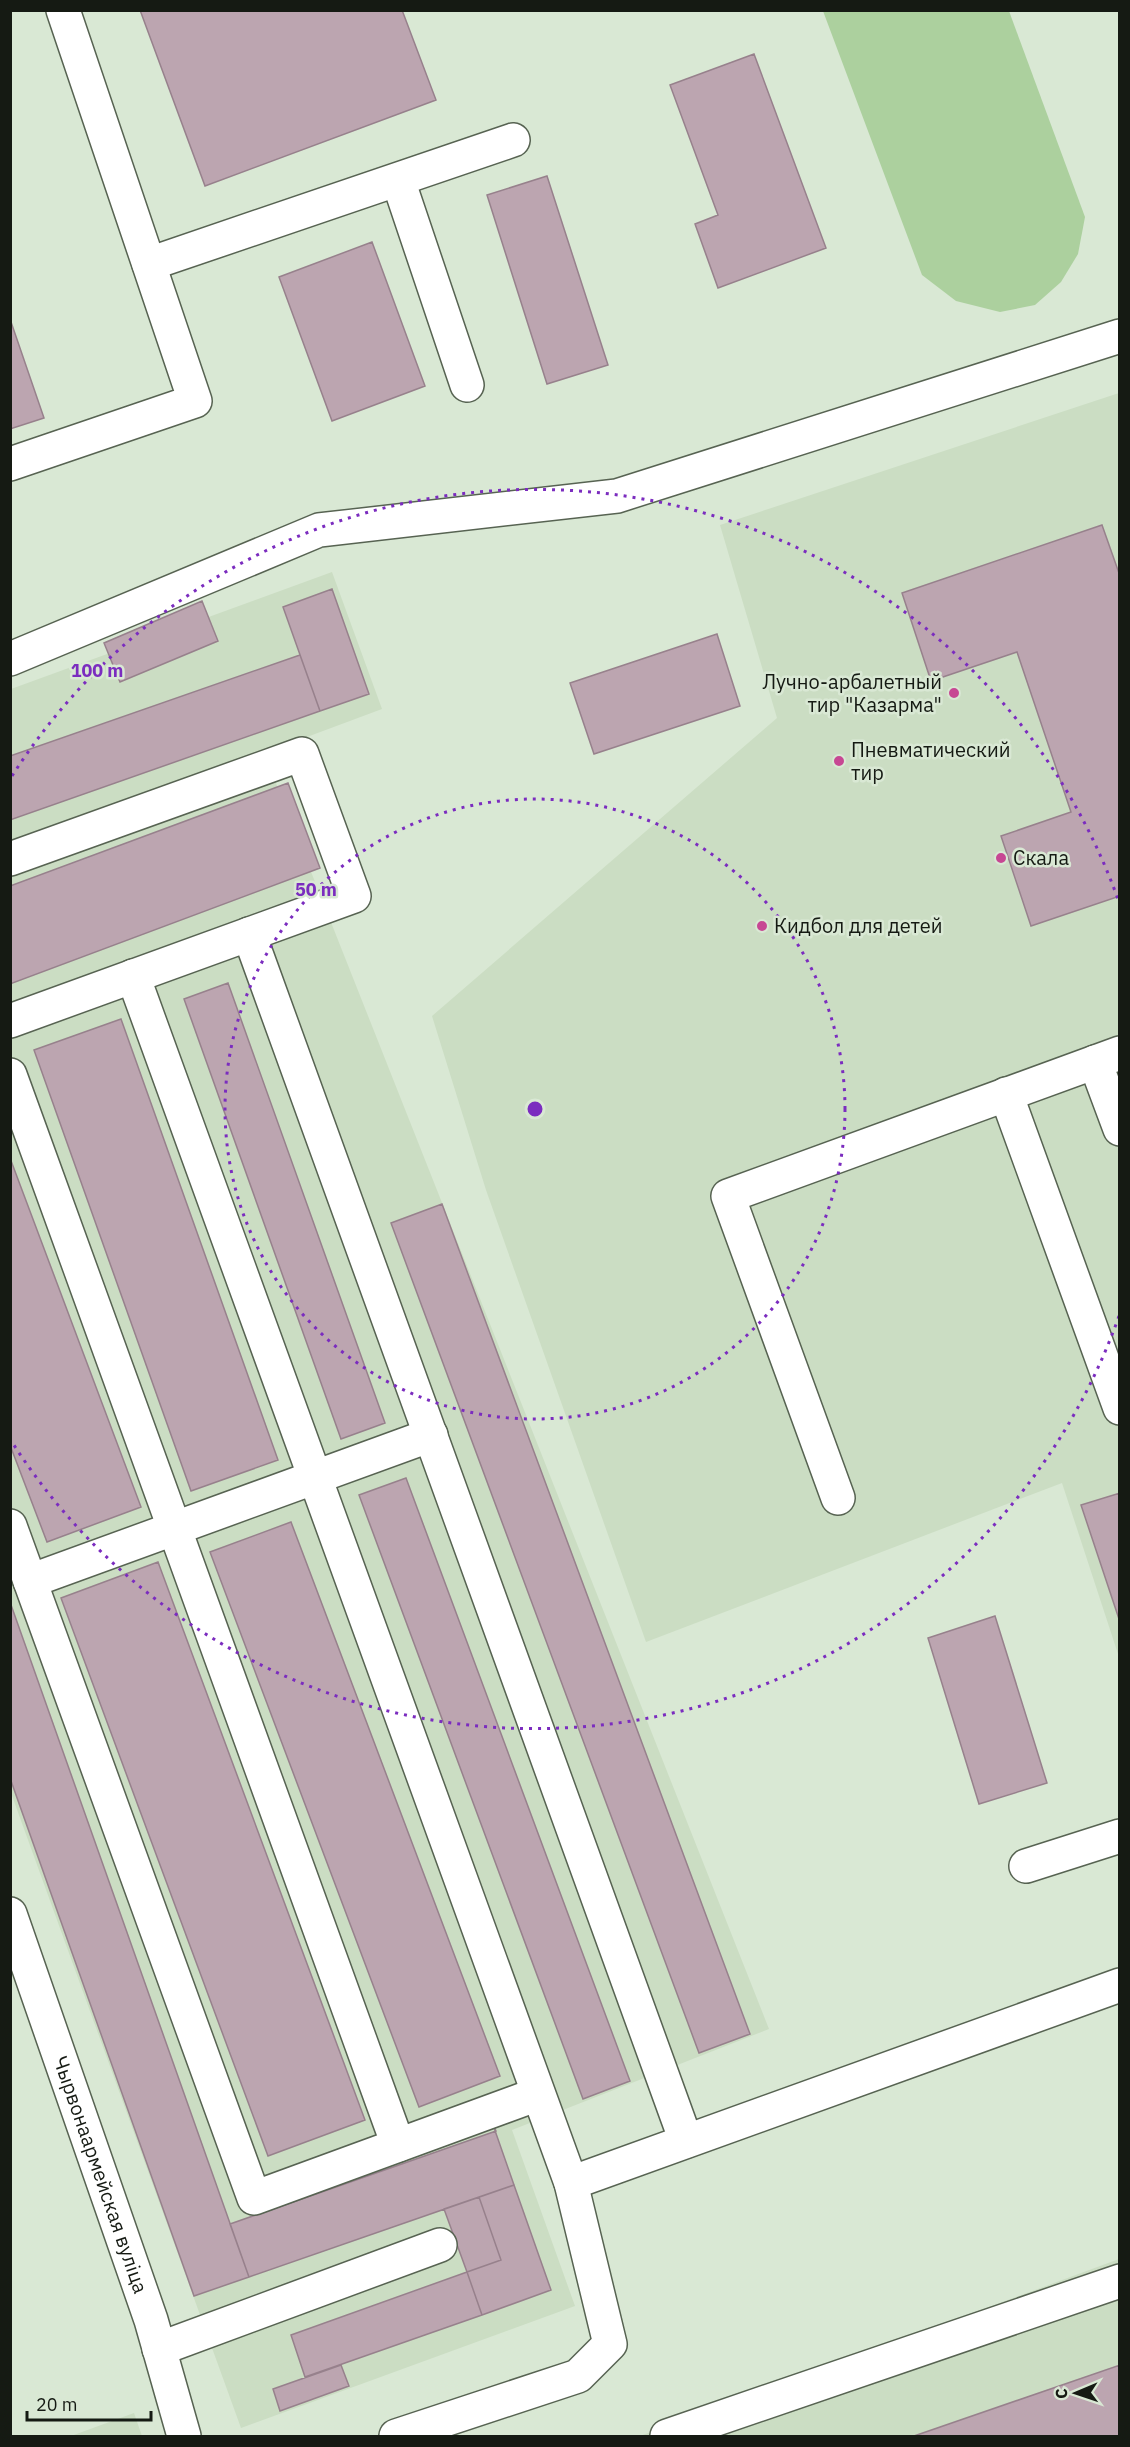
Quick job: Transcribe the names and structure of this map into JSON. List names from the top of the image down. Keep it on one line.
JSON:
{"streets":{"street":["Чырвонаармейская вуліца"]},"places":["Лучно-арбалетный тир \"Казарма\"","Пневматический тир","Скала","Кидбол для детей"],"scale_bar":"20 m","north":"left","rings":["100 m","50 m"]}
